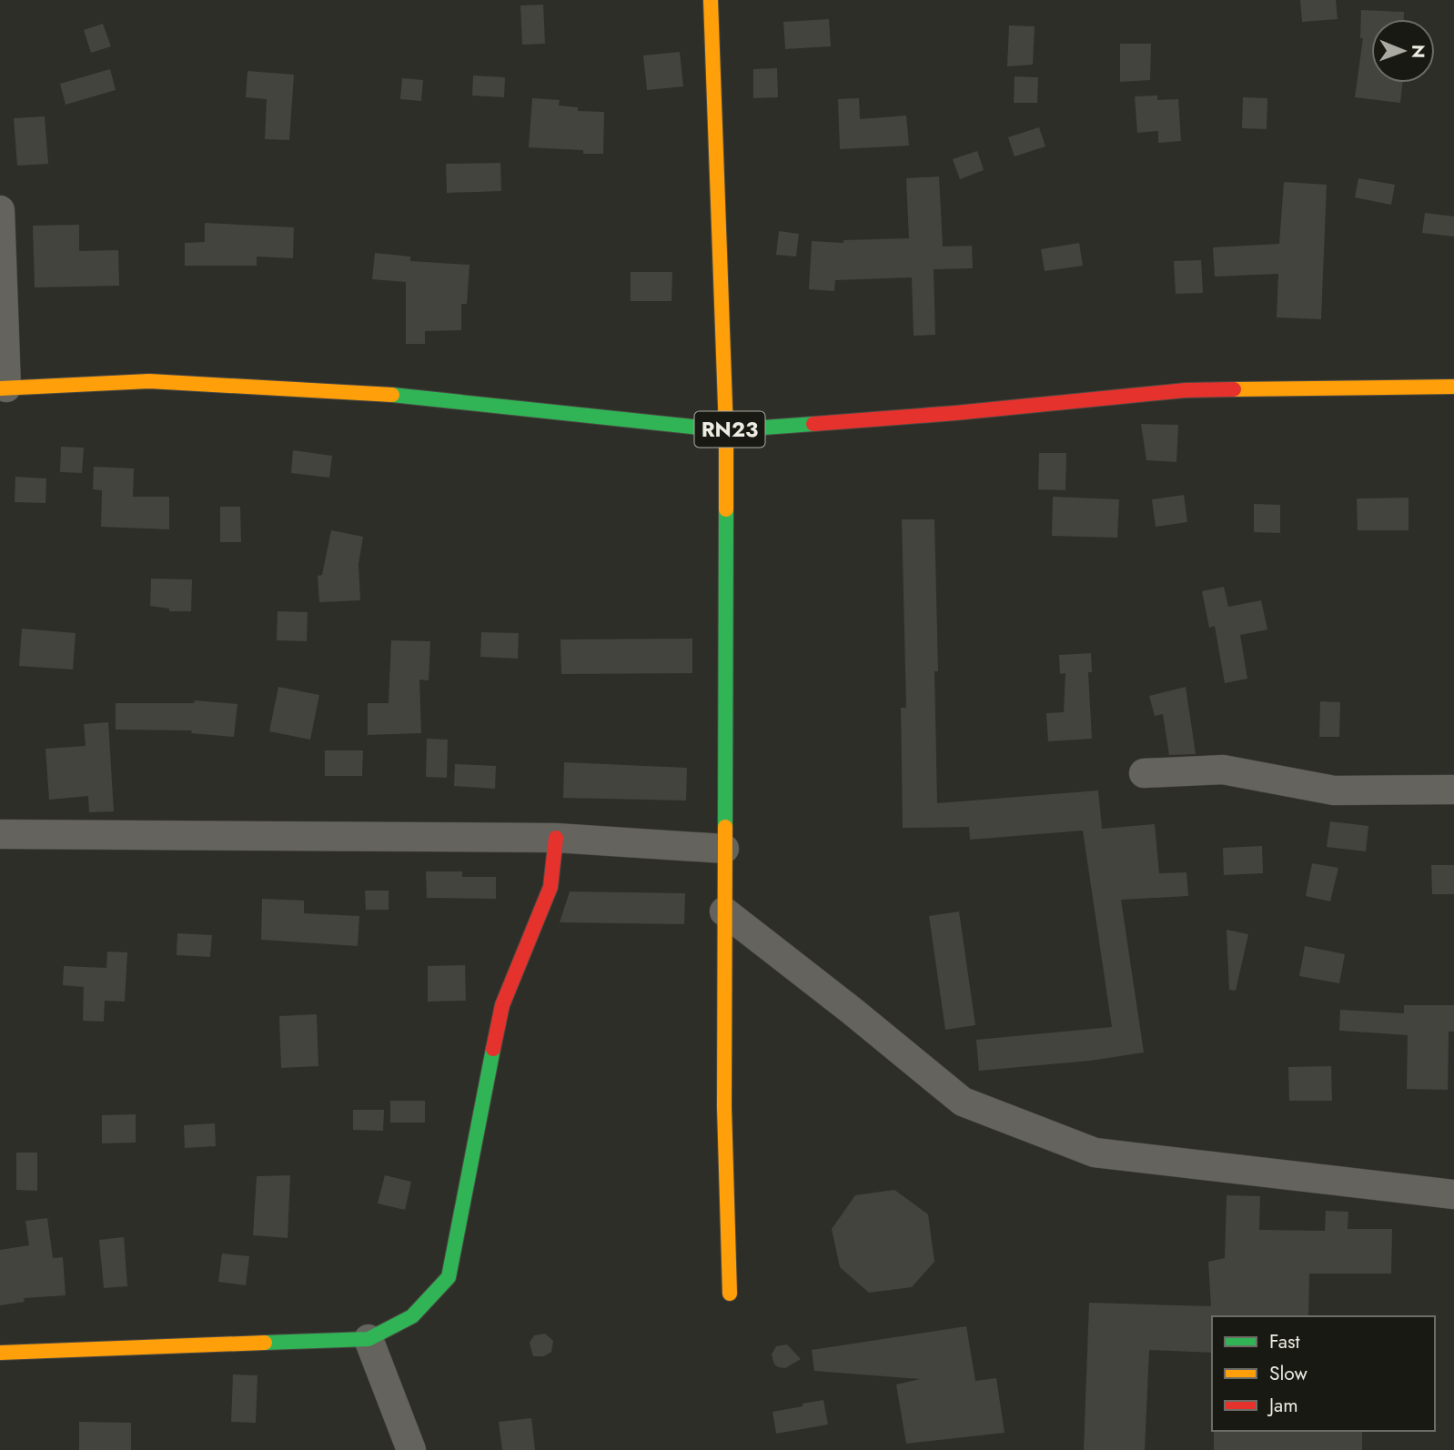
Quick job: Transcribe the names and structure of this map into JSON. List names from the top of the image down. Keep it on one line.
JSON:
{"streets":{"street":["RN23"]},"legend":["Fast","Slow","Jam"],"north":"right"}
